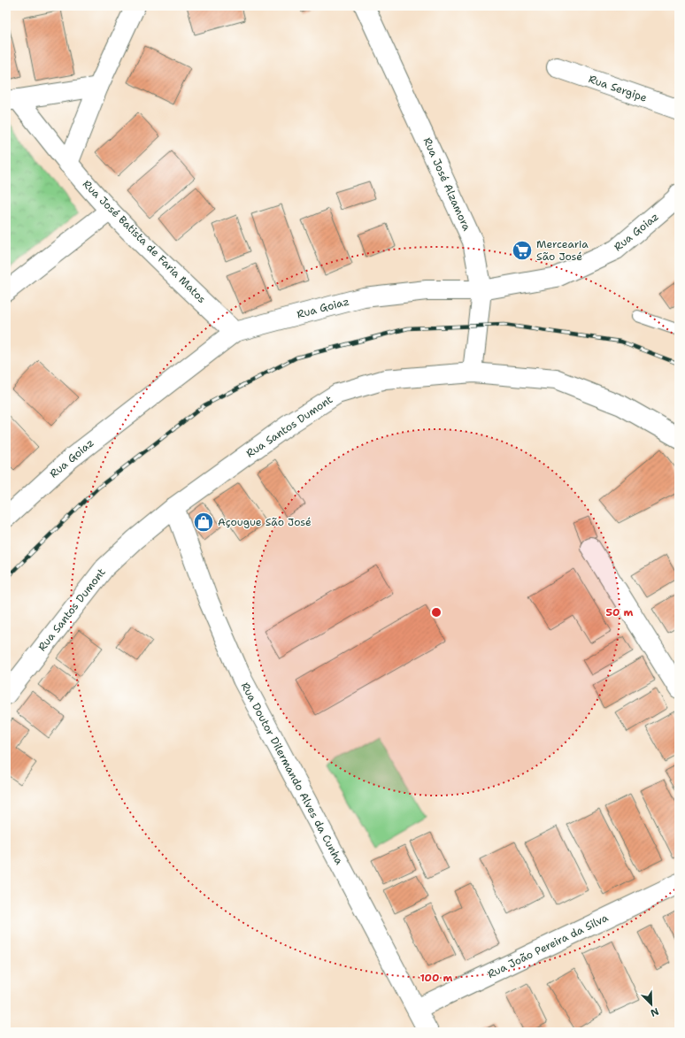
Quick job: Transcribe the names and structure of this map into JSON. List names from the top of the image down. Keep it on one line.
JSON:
{"streets":{"street":["Rua Sergipe","Rua José Alzamora","Rua Goiaz","Rua José Batista de Faria Matos","Rua Santos Dumont","Rua Doutor Dilermando Alves da Cunha","Rua João Pereira da Silva"]},"crossings":[["Rua José Alzamora","Rua Goiaz"],["Rua José Alzamora","Rua Santos Dumont"],["Rua Goiaz","Rua José Batista de Faria Matos"],["Rua Santos Dumont","Rua Doutor Dilermando Alves da Cunha"],["Rua Doutor Dilermando Alves da Cunha","Rua João Pereira da Silva"]],"places":{"supermarket":["Mercearia São José"],"shop":["Açougue São José"]},"north":"bottom right","rings":["50 m","100 m"]}
